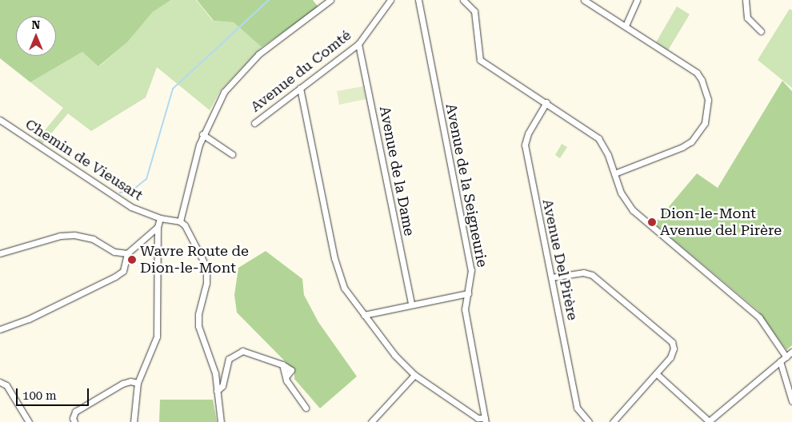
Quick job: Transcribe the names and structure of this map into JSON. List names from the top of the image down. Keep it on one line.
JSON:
{"streets":{"street":["Avenue du Comté","Chemin de Vieusart","Avenue de la Dame","Avenue de la Seigneurie","Avenue Del Pirère"]},"crossings":[["Avenue du Comté","Avenue de la Dame"]],"places":["Dion-le-Mont Avenue del Pirère","Wavre Route de Dion-le-Mont"],"scale_bar":"100 m","north":"top"}
